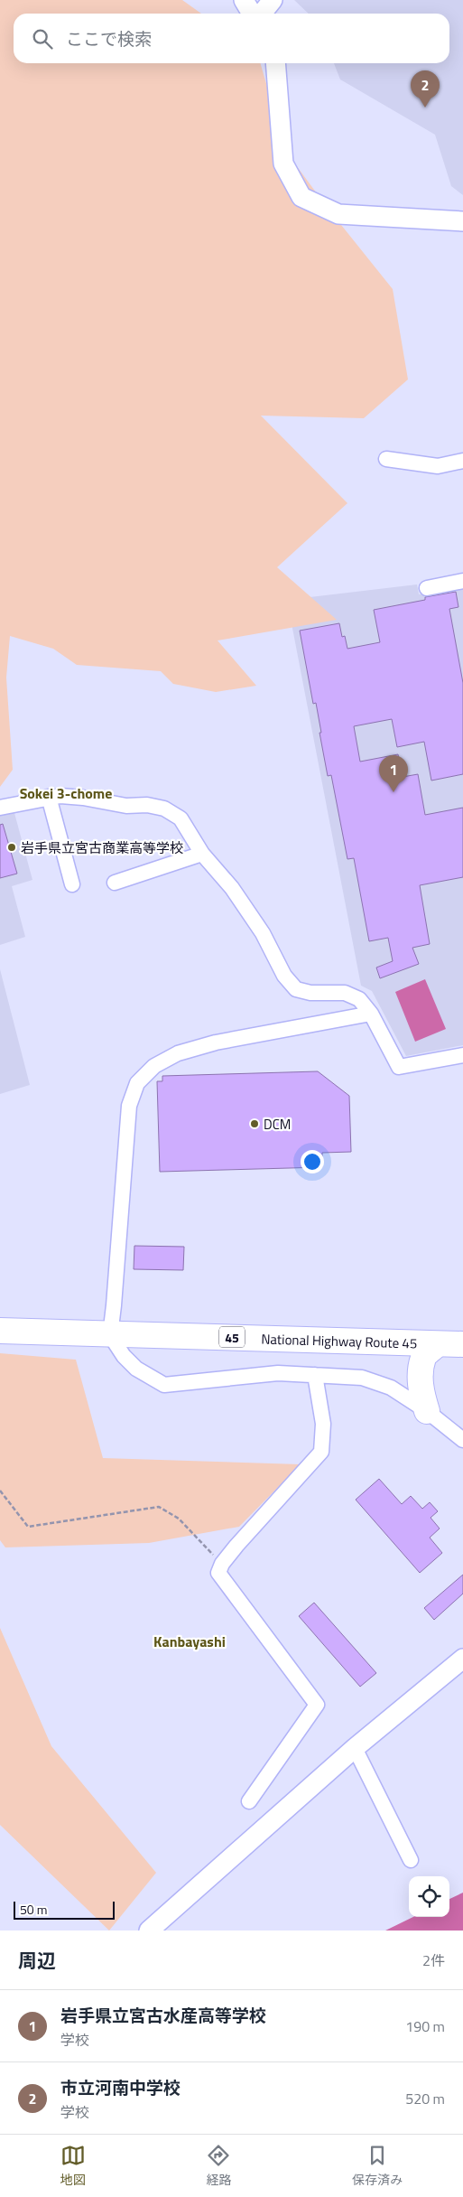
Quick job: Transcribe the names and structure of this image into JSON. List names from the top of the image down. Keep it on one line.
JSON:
{"streets":{"highway":["45","National Highway Route 45"]},"districts":["Sokei 3-chome","Kanbayashi"],"places":["岩手県立宮古商業高等学校","DCM"],"scale_bar":"50 m","page":{"search":"ここで検索","pins":["2","1"],"scale":"50 m","heading":["周辺","2件"],"list":[{"mark":"1","name":"岩手県立宮古水産高等学校","note":"学校","value":"190 m"},{"mark":"2","name":"市立河南中学校","note":"学校","value":"520 m"}],"nav":["地図","経路","保存済み"]}}
